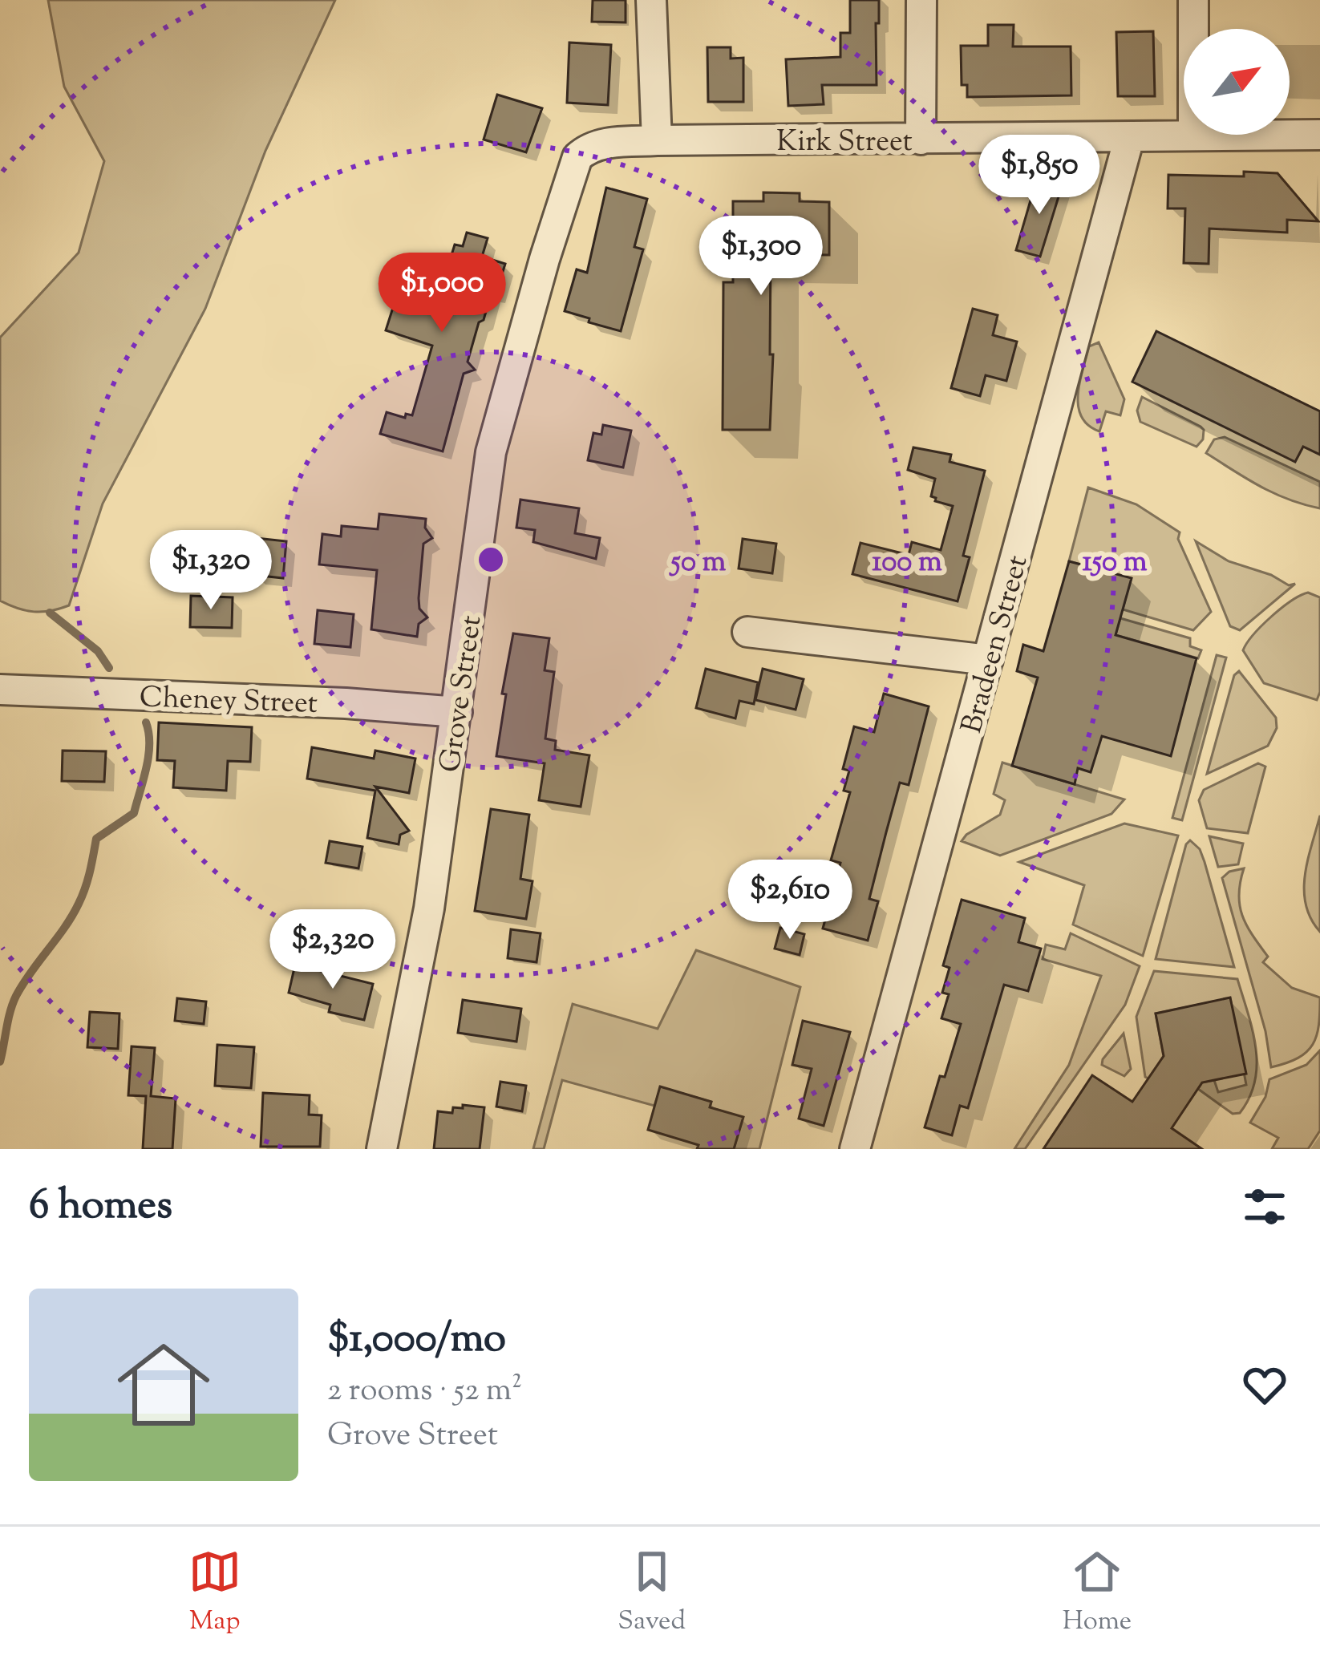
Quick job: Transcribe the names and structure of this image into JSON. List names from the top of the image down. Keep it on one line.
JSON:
{"streets":{"street":["Kirk Street","Bradeen Street","Grove Street","Cheney Street"]},"crossings":[["Kirk Street","Bradeen Street"],["Kirk Street","Grove Street"],["Grove Street","Cheney Street"]],"north":"top right","page":{"price":["$1,850","$1,300","$1,000","$1,320","$2,610","$2,320"],"heading":"6 homes","list":[{"name":"$1,000/mo","note":"2 rooms · 52 m² · Grove Street"}],"tabs":["Map","Saved","Home"]},"rings":["50 m","100 m","150 m"]}
